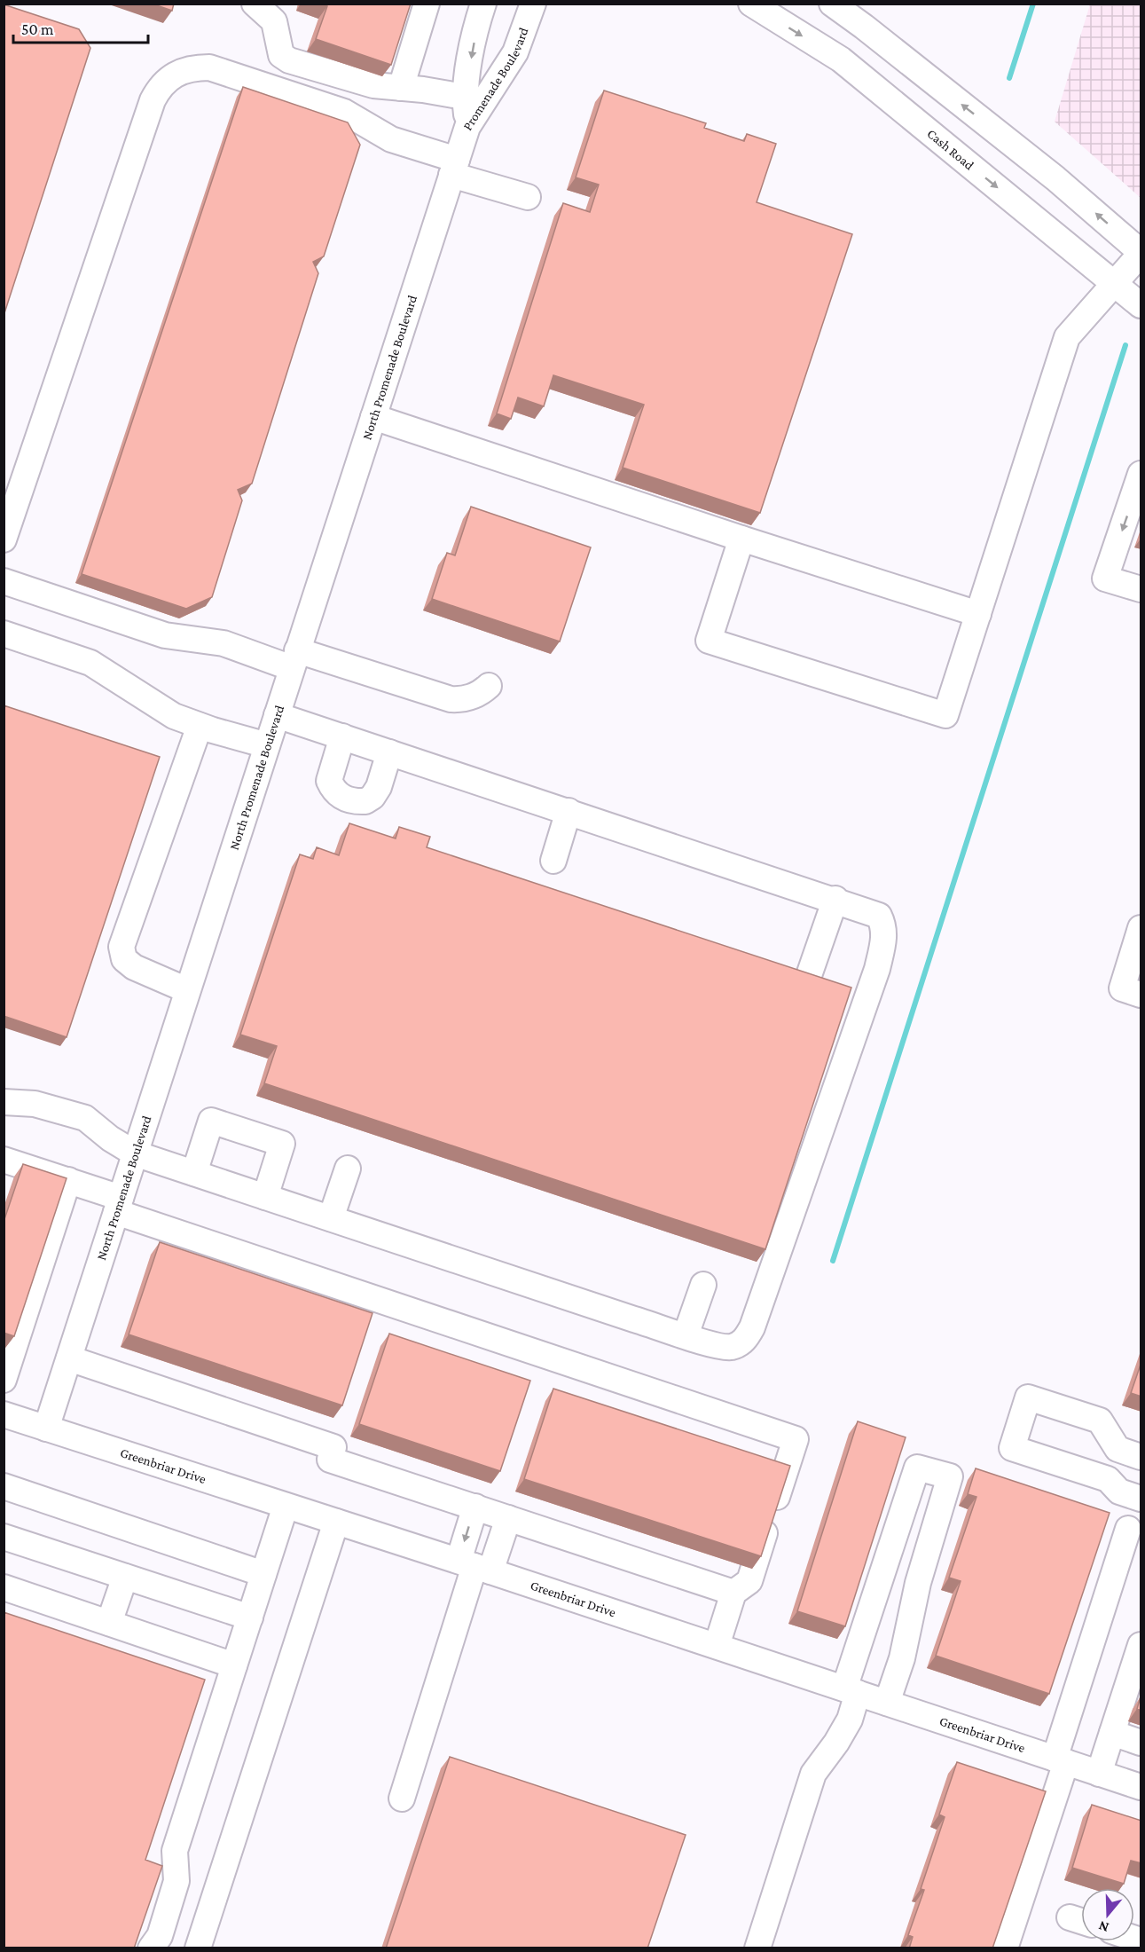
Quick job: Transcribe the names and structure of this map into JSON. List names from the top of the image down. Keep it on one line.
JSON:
{"streets":{"street":["Promenade Boulevard","Cash Road","North Promenade Boulevard","Greenbriar Drive"]},"crossings":[["Promenade Boulevard","North Promenade Boulevard"],["North Promenade Boulevard","Greenbriar Drive"]],"scale_bar":"50 m","north":"bottom"}
